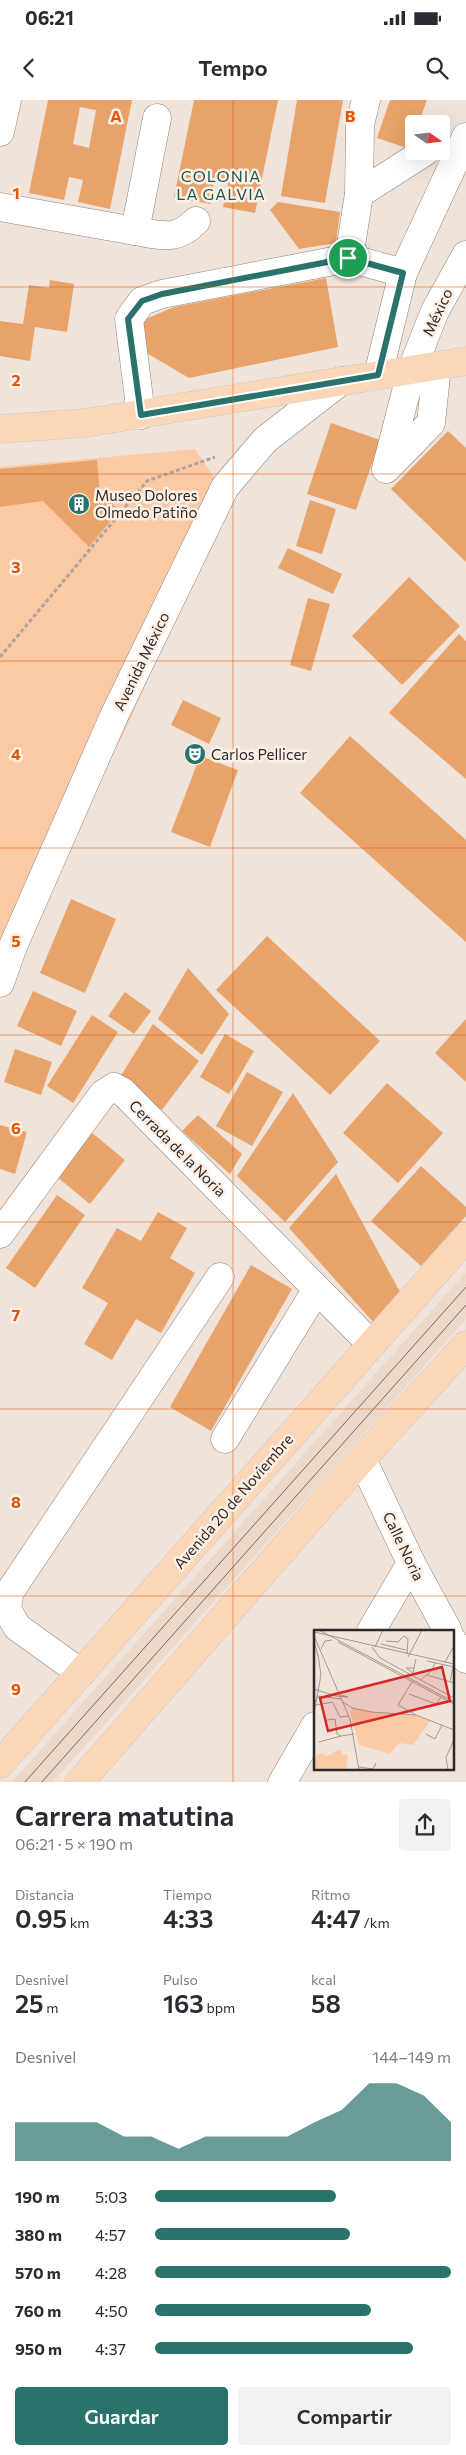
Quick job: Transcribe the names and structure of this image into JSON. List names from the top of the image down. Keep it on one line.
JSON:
{"streets":{"main road":["Avenida 20 de Noviembre"],"street":["México","Avenida México","Cerrada de la Noria","Calle Noria"]},"crossings":[["Cerrada de la Noria","Avenida 20 de Noviembre"]],"districts":["COLONIA LA GALVIA"],"places":{"building":["Museo Dolores Olmedo Patiño"],"theatre":["Carlos Pellicer"]},"north":"right","page":{"status":"06:21","header":"Tempo","heading":["Carrera matutina","06:21 · 5 × 190 m"],"stats":[["Distancia","0.95 km"],["Tiempo","4:33"],["Ritmo","4:47 /km"],["Desnivel","25 m"],["Pulso","163 bpm"],["kcal","58"]],"chart":["Desnivel","144–149 m"],"list":[{"name":"190 m","note":"5:03"},{"name":"380 m","note":"4:57"},{"name":"570 m","note":"4:28"},{"name":"760 m","note":"4:50"},{"name":"950 m","note":"4:37"}],"buttons":["Guardar","Compartir"]},"grid":{"columns":["A","B"],"rows":["1","2","3","4","5","6","7","8","9"]}}
